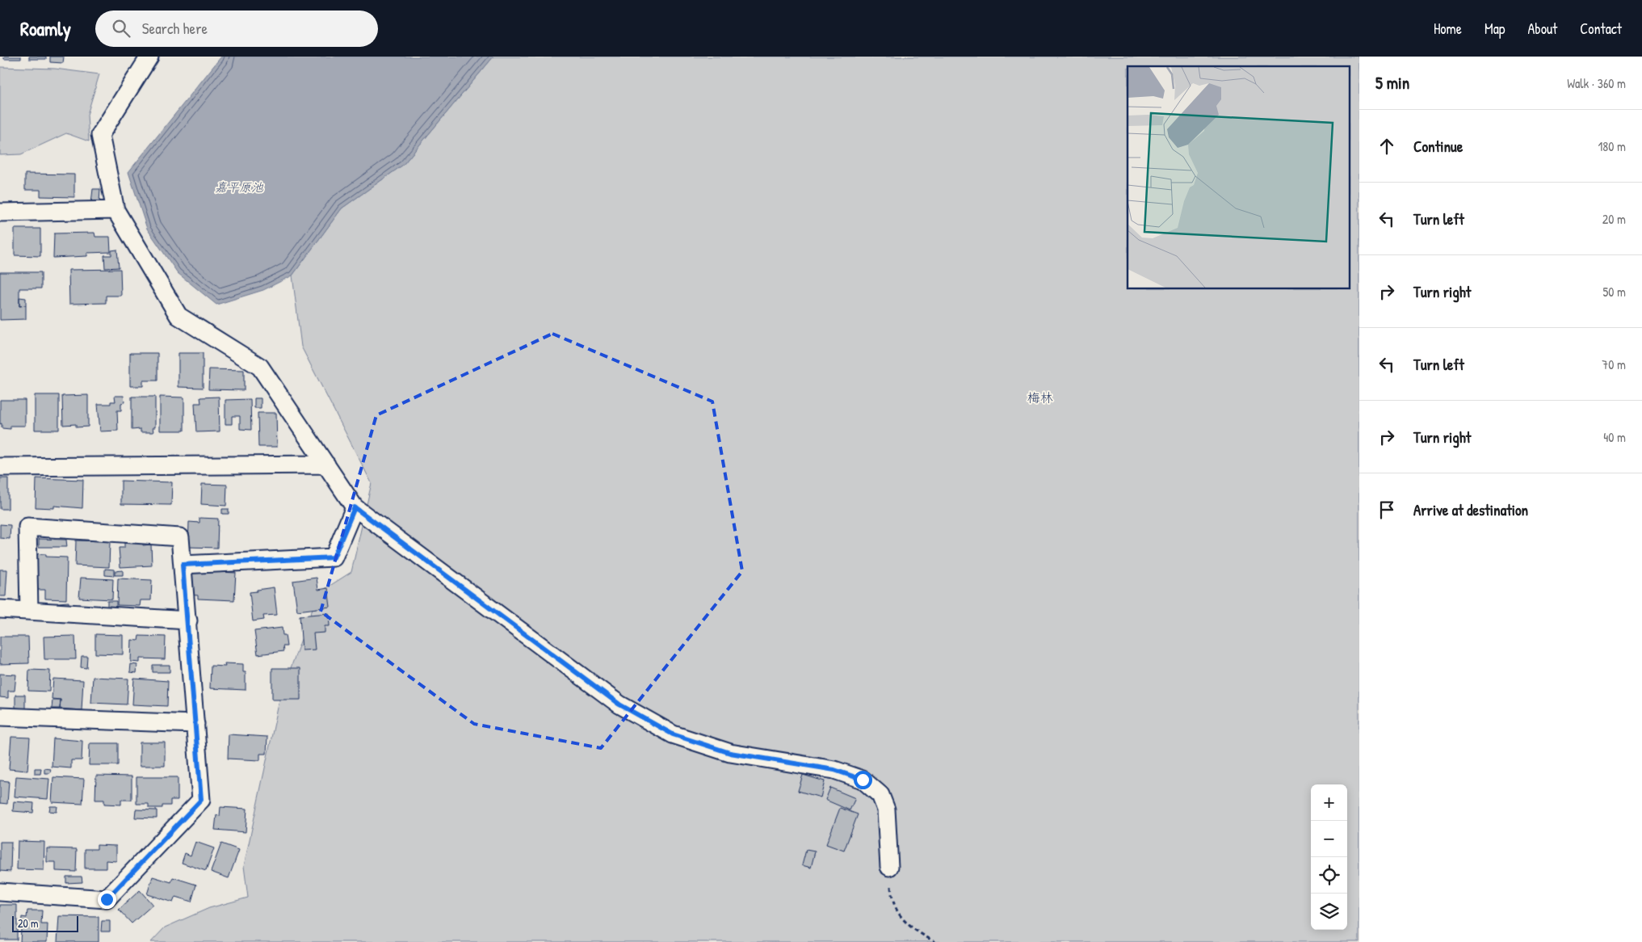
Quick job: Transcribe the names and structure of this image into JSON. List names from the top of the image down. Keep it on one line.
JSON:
{"districts":["梅林"],"water":["嘉平原池"],"scale_bar":"20 m","page":{"header":"Roamly","search":"Search here","nav":["Home","Map","About","Contact"],"heading":["5 min","Walk · 360 m"],"list":[["Continue","180 m"],["Turn left","20 m"],["Turn right","50 m"],["Turn left","70 m"],["Turn right","40 m"],"Arrive at destination"],"map_buttons":["+","−"],"scale":"20 m"}}
